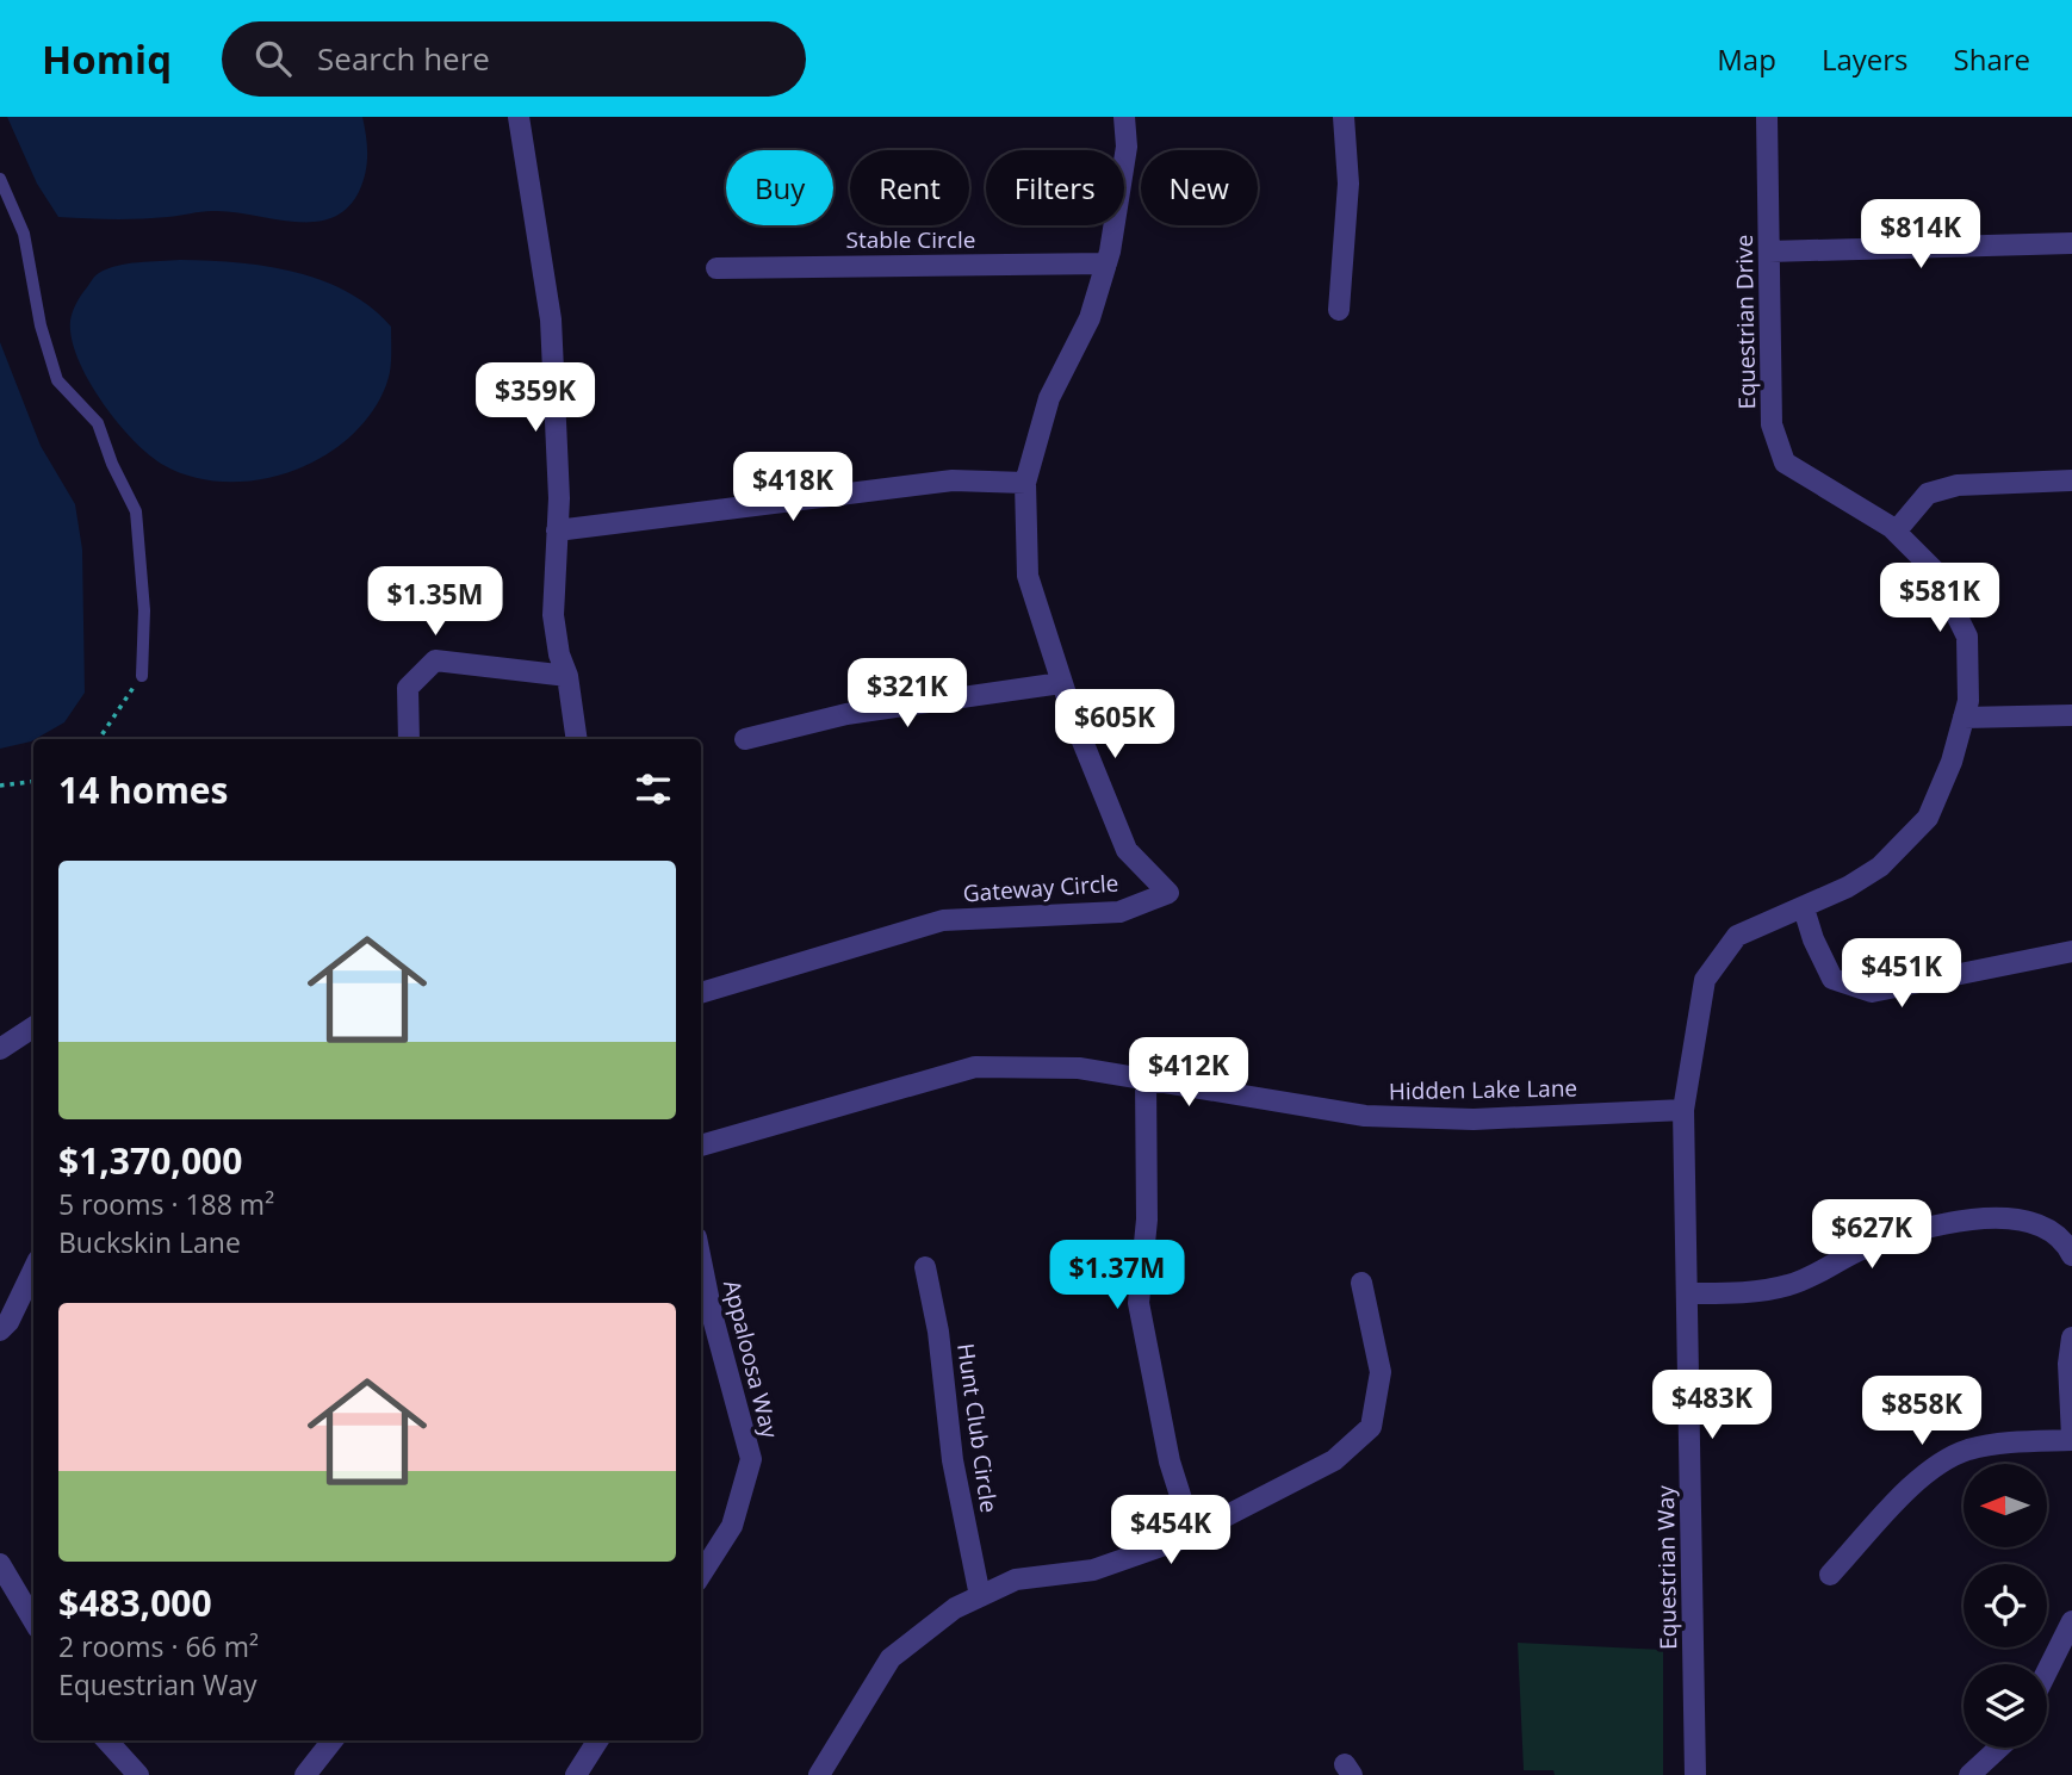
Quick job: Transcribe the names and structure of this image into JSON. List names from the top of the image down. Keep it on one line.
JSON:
{"streets":{"street":["Stable Circle","Equestrian Drive","Gateway Circle","Hidden Lake Lane","Appaloosa Way","Hunt Club Circle","Equestrian Way"]},"crossings":[["Stable Circle","Gateway Circle"],["Equestrian Drive","Hidden Lake Lane"],["Equestrian Drive","Equestrian Way"],["Hidden Lake Lane","Equestrian Way"]],"north":"left","page":{"header":"Homiq","search":"Search here","nav":["Map","Layers","Share"],"chip":["Buy","Rent","Filters","New"],"price":["$814K","$359K","$418K","$581K","$1.35M","$321K","$605K","$451K","$412K","$627K","$1.37M","$483K","$858K","$454K"],"heading":"14 homes","list":[{"name":"$1,370,000","note":"5 rooms · 188 m² · Buckskin Lane"},{"name":"$483,000","note":"2 rooms · 66 m² · Equestrian Way"}]}}
